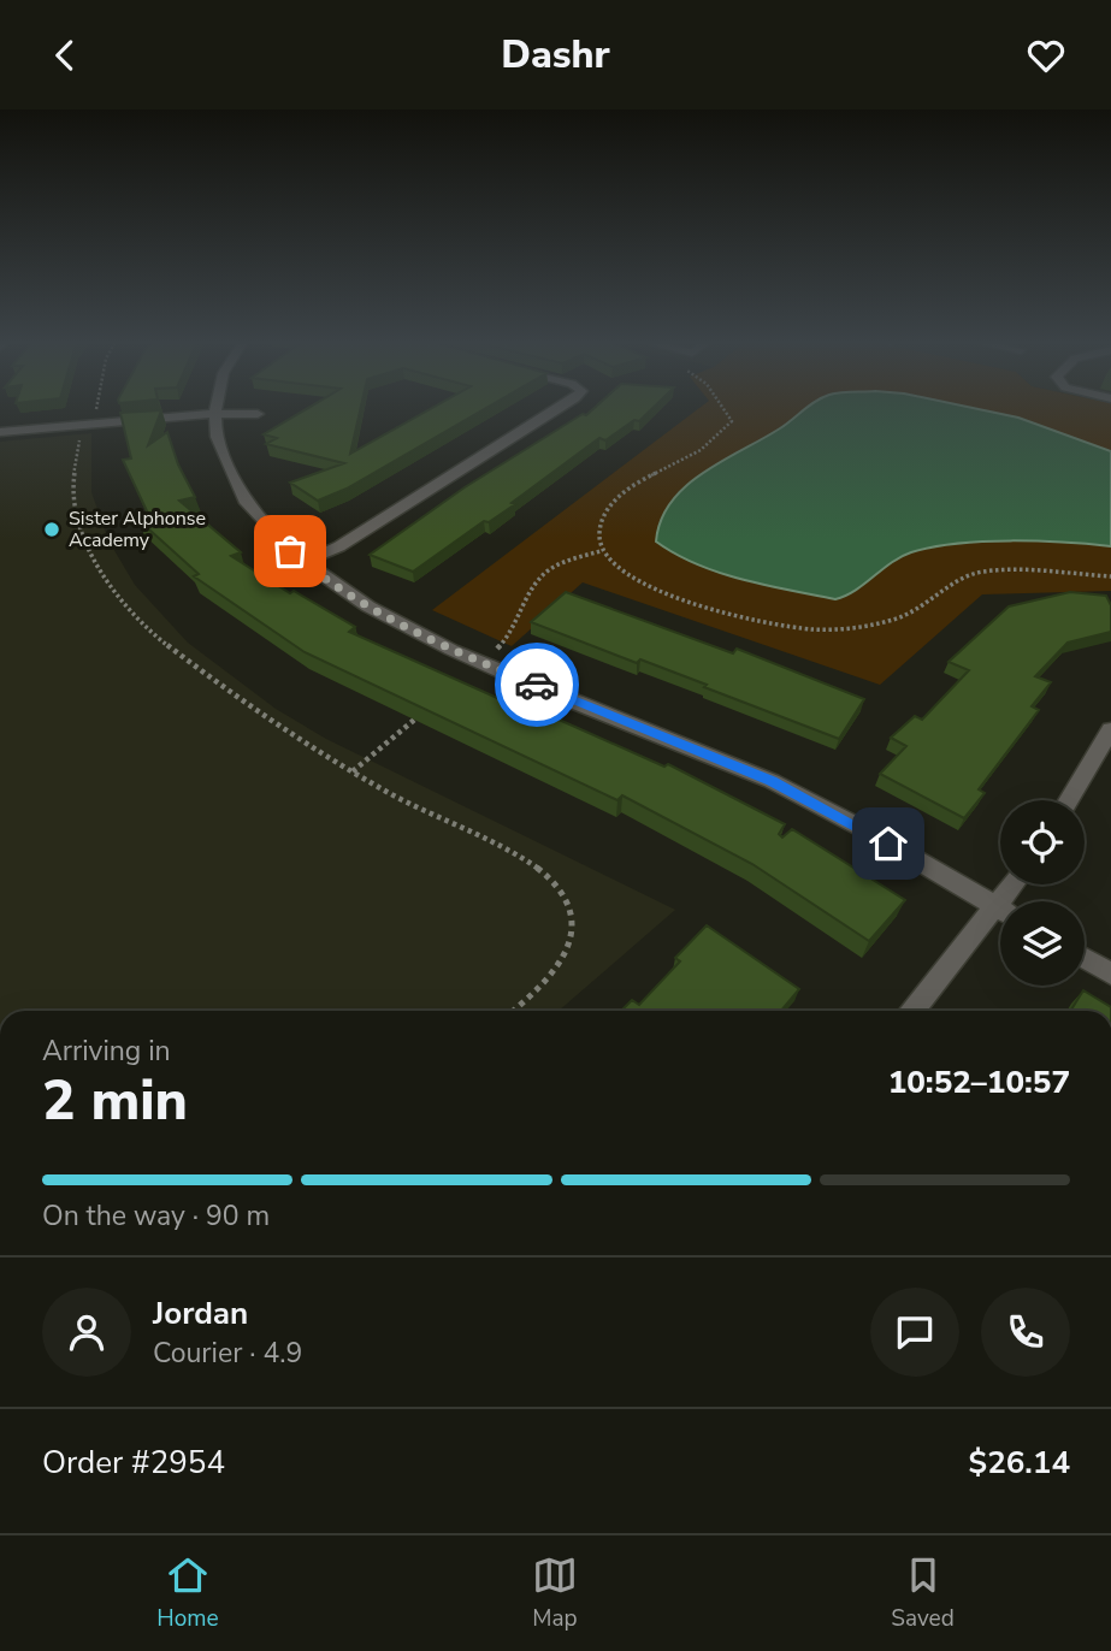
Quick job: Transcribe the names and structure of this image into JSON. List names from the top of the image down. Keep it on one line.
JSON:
{"places":["Sister Alphonse Academy"],"page":{"header":"Dashr","heading":["2 min","Arriving in","10:52–10:57"],"panel":["Jordan","Courier · 4.9","Order #2954","$26.14"],"bar":"On the way · 90 m","tabs":["Home","Map","Saved"]}}
